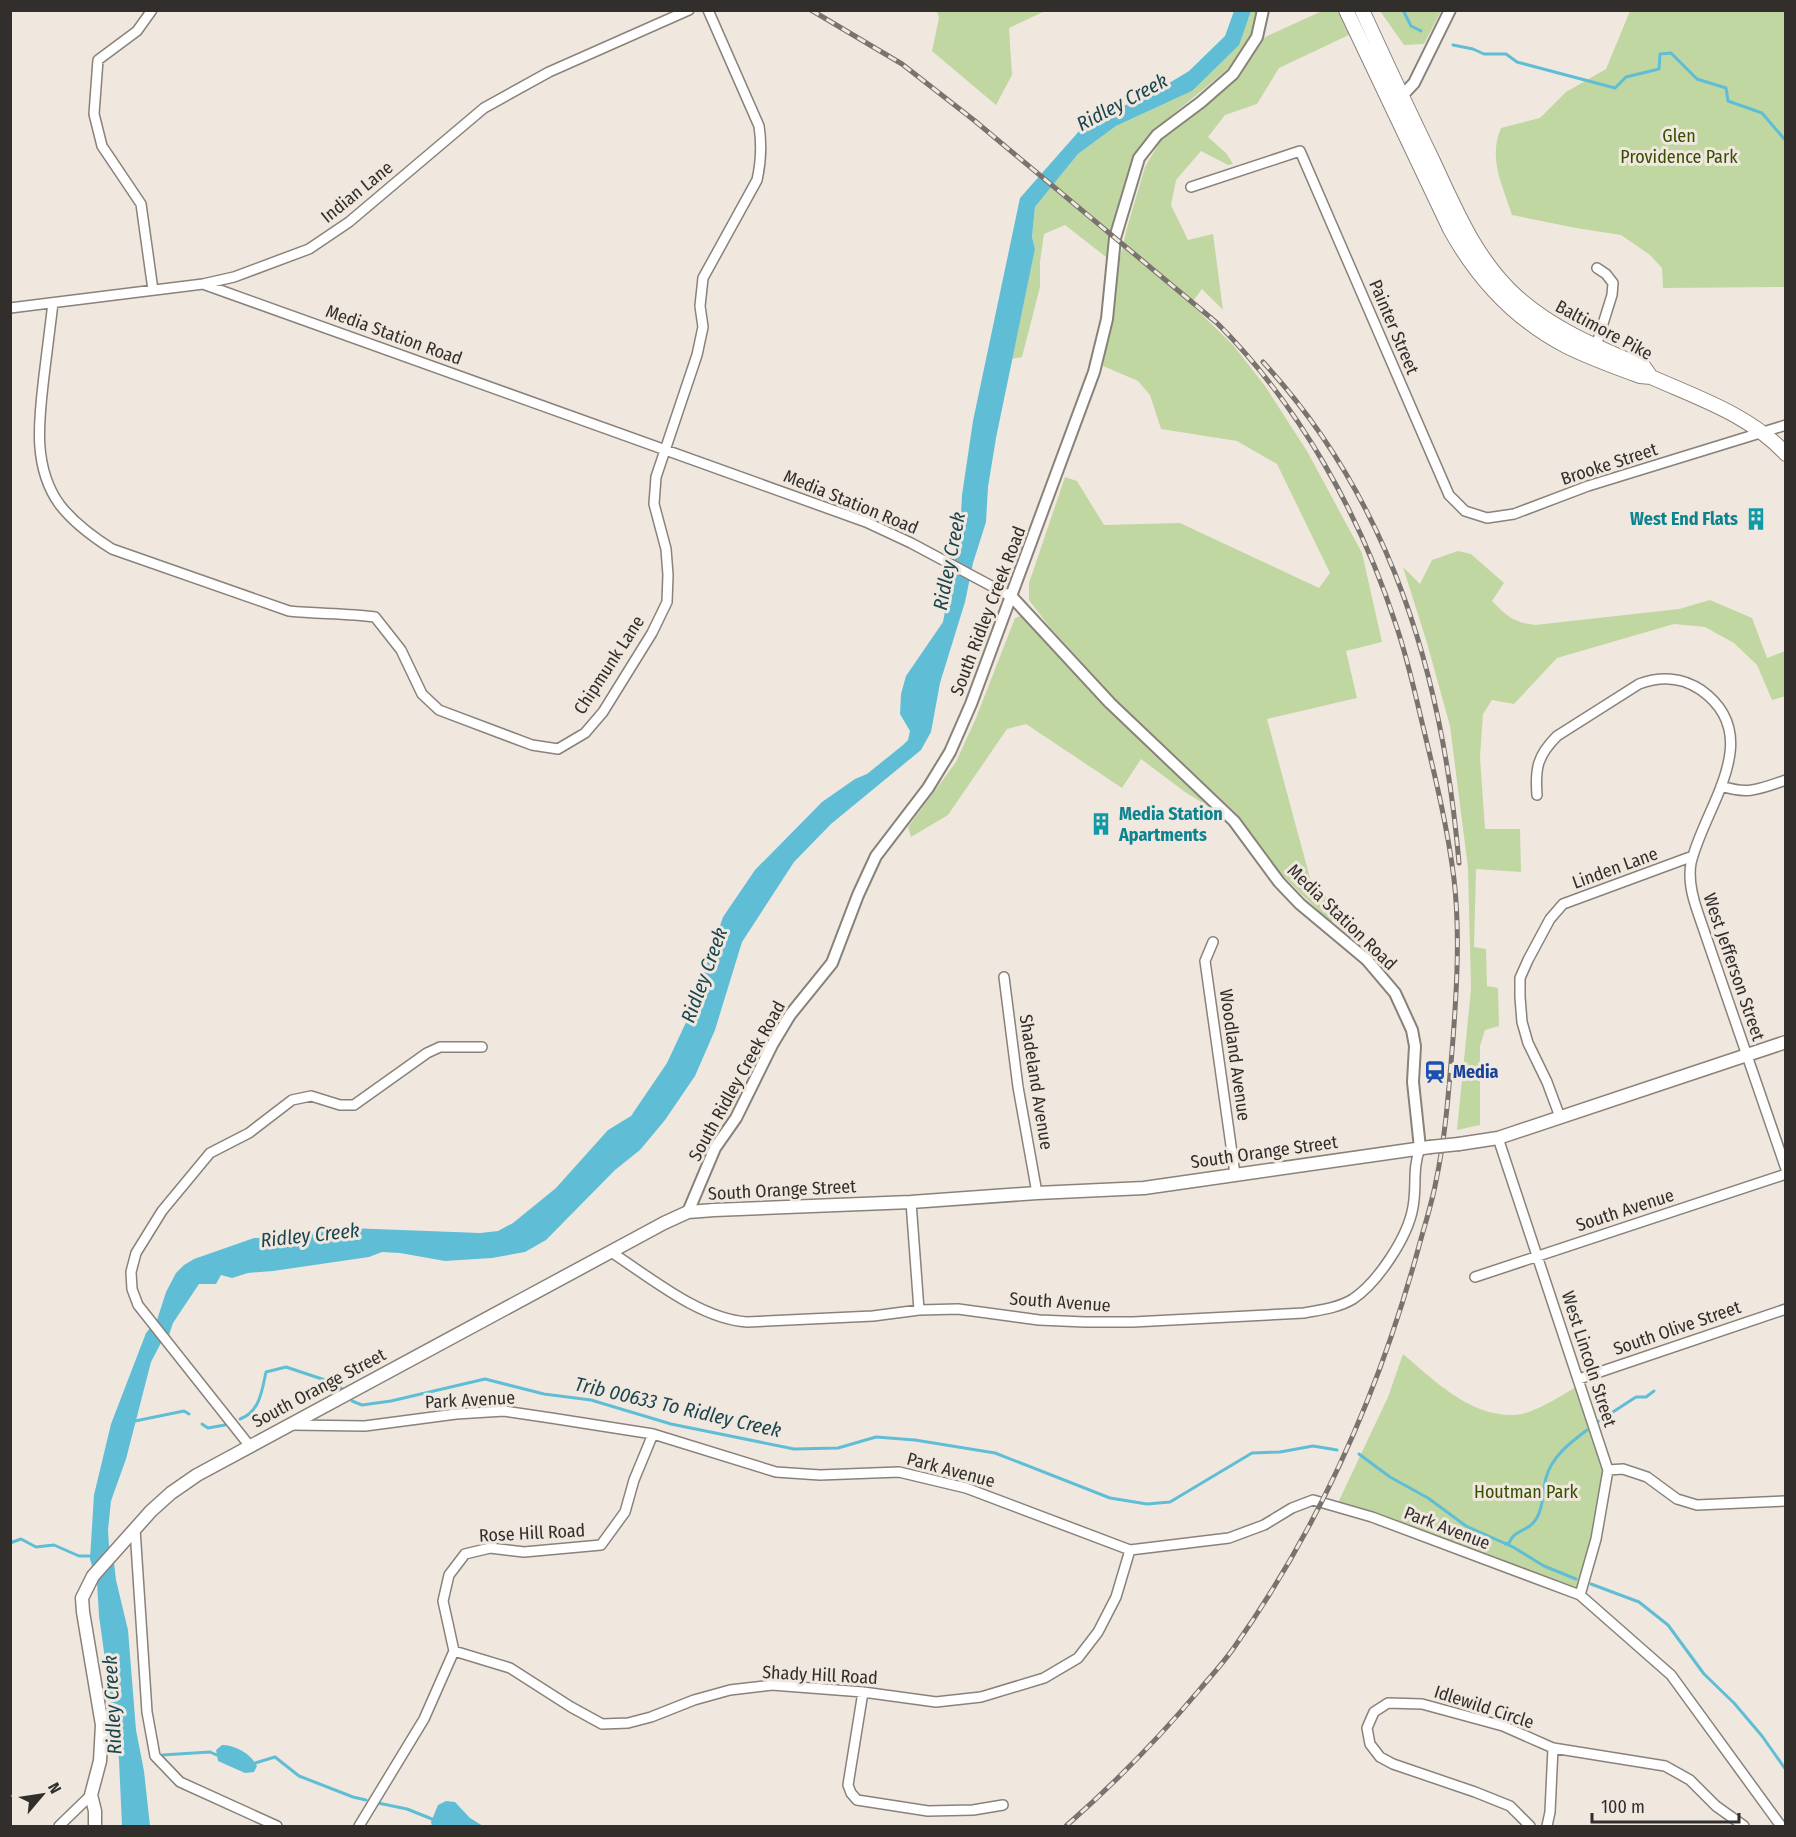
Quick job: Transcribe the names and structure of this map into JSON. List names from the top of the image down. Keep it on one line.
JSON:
{"streets":{"main road":["Baltimore Pike","South Orange Street"],"street":["Indian Lane","Painter Street","Media Station Road","Brooke Street","South Ridley Creek Road","Chipmunk Lane","Linden Lane","West Jefferson Street","Woodland Avenue","Shadeland Avenue","South Avenue","South Olive Street","West Lincoln Street","Park Avenue","Rose Hill Road","Shady Hill Road","Idlewild Circle"]},"crossings":[["Indian Lane","Media Station Road"],["Indian Lane","Chipmunk Lane"],["Painter Street","Brooke Street"],["Media Station Road","South Ridley Creek Road"],["Media Station Road","Chipmunk Lane"],["Media Station Road","South Orange Street"],["Media Station Road","South Avenue"],["South Ridley Creek Road","South Orange Street"],["Linden Lane","West Jefferson Street"],["Linden Lane","South Orange Street"],["West Jefferson Street","South Orange Street"],["Woodland Avenue","South Orange Street"],["Shadeland Avenue","South Orange Street"],["South Orange Street","South Avenue"],["South Orange Street","West Lincoln Street"],["South Orange Street","Park Avenue"],["South Avenue","West Lincoln Street"],["South Olive Street","West Lincoln Street"],["West Lincoln Street","Park Avenue"],["Park Avenue","Rose Hill Road"],["Park Avenue","Shady Hill Road"],["Rose Hill Road","Shady Hill Road"]],"water":["Ridley Creek","Trib 00633 To Ridley Creek"],"parks":["Glen Providence Park","Houtman Park"],"places":{"building":["West End Flats","Media Station Apartments"],"station":["Media"]},"scale_bar":"100 m","north":"top right"}
